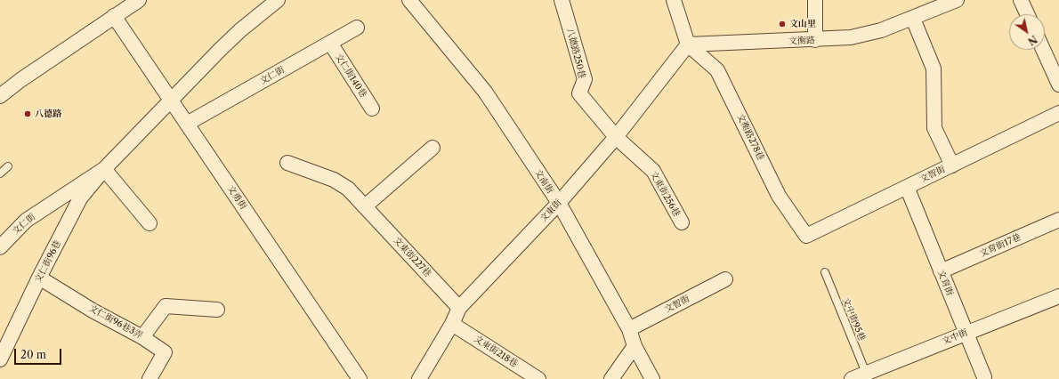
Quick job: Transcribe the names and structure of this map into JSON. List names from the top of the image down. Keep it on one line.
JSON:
{"streets":{"street":["文衡路","八德路250巷","文仁街","文仁街140巷","文衡路278巷","文智街","文南街","文東街256巷","文勇街","文東街","文育街17巷","文東街227巷","文仁街96巷","文育街","文仁街96巷3弄","文中街","文東街218巷"],"lane":["文中街95巷"]},"crossings":[["文衡路","文衡路278巷"],["文衡路","文東街"],["八德路250巷","文東街256巷"],["八德路250巷","文東街"],["文仁街","文仁街140巷"],["文仁街","文勇街"],["文仁街","文仁街96巷"],["文衡路278巷","文智街"],["文衡路278巷","文東街"],["文智街","文南街"],["文智街","文育街"],["文南街","文東街"],["文東街256巷","文東街"],["文東街","文東街227巷"],["文東街","文東街218巷"],["文育街17巷","文育街"],["文仁街96巷","文仁街96巷3弄"],["文育街","文中街"],["文中街95巷","文中街"]],"places":["文山里","八德路"],"scale_bar":"20 m","north":"bottom right"}
